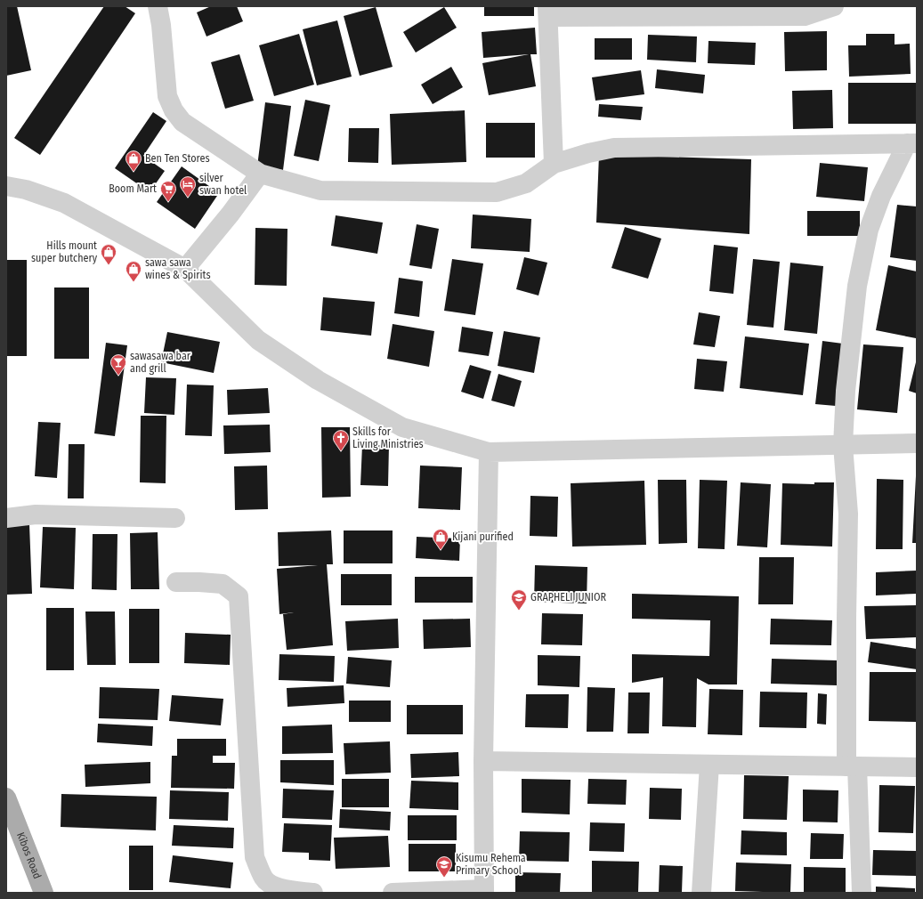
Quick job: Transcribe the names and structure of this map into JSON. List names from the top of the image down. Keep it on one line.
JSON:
{"streets":{"main road":["Kibos Road"]},"places":{"shop":["Ben Ten Stores","Hills mount super butchery","sawa sawa wines & Spirits","Kijani purified"],"hotel":["silver swan hotel"],"supermarket":["Boom Mart"],"bar":["sawasawa bar and grill"],"church":["Skills for Living Ministries"],"school or university":["GRAPHELI JUNIOR","Kisumu Rehema Primary School"]}}
